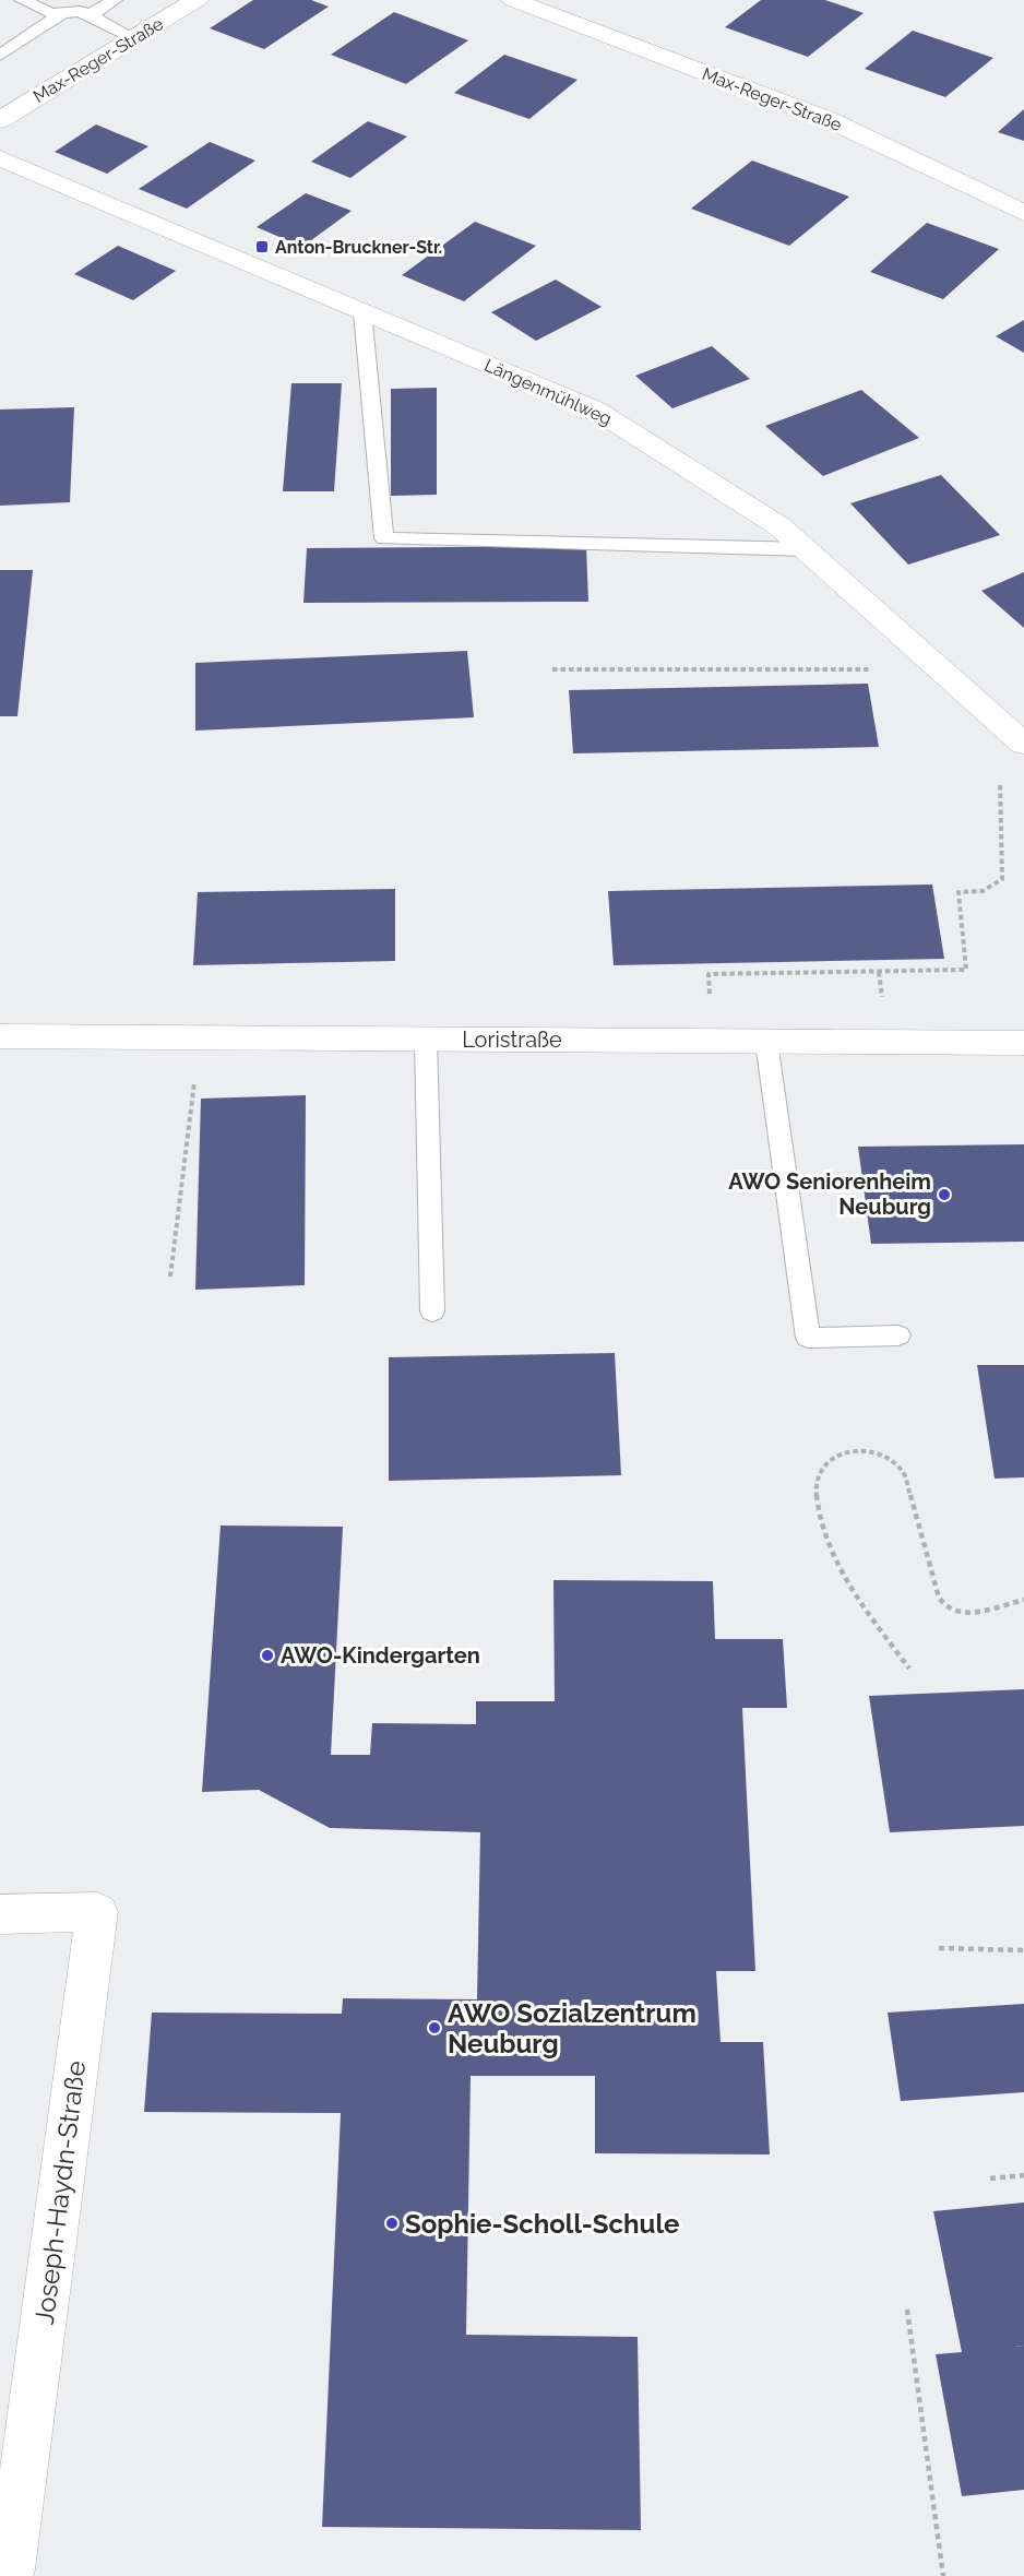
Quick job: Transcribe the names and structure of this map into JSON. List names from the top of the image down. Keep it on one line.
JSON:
{"streets":{"street":["Max-Reger-Straße","Längenmühlweg","Loristraße","Joseph-Haydn-Straße"]},"places":{"transit":["Anton-Bruckner-Str."],"other":["AWO Seniorenheim Neuburg","AWO-Kindergarten","AWO Sozialzentrum Neuburg","Sophie-Scholl-Schule"]}}
